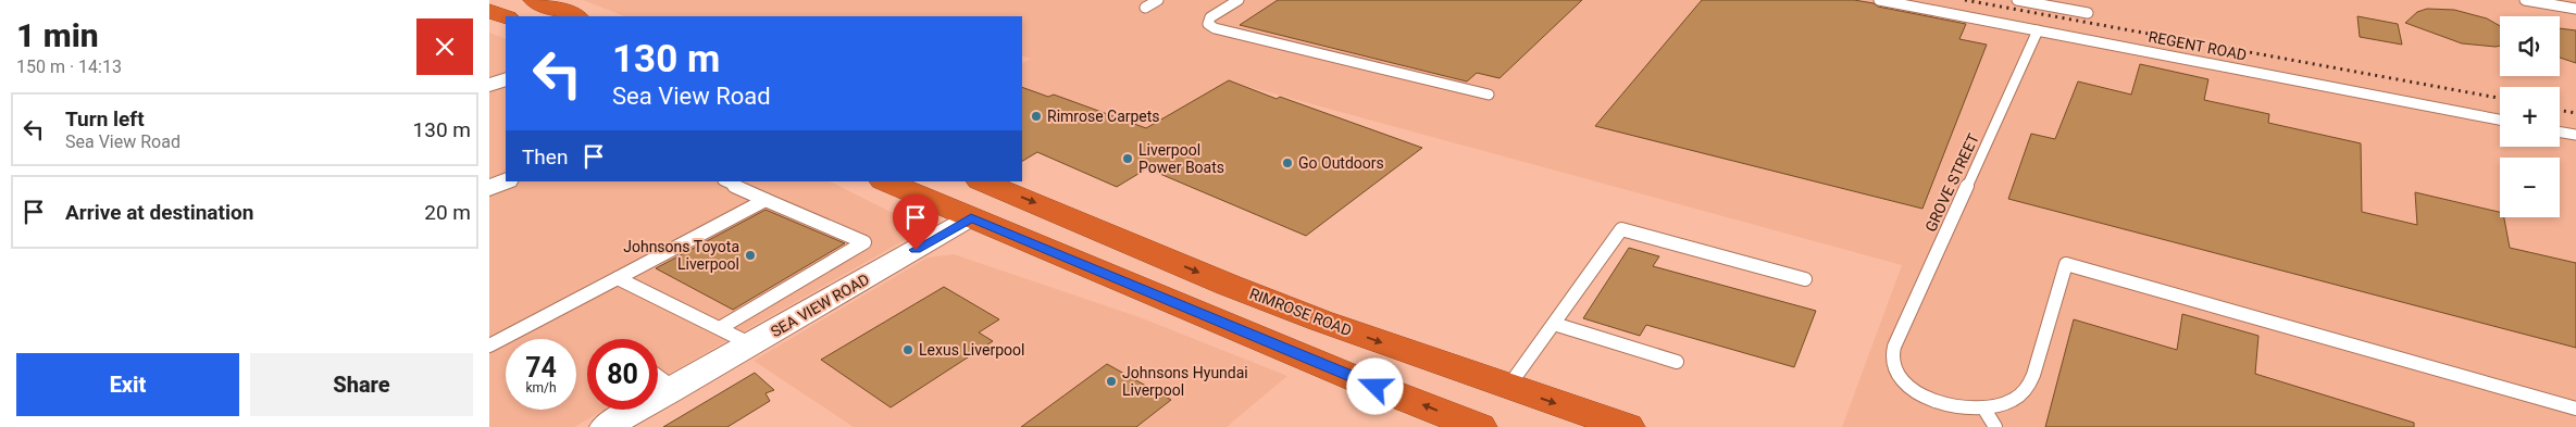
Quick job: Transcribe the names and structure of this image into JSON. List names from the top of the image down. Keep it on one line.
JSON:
{"streets":{"highway":["RIMROSE ROAD"],"street":["SEA VIEW ROAD"],"lane":["REGENT ROAD","GROVE STREET"]},"crossings":[["REGENT ROAD","GROVE STREET"]],"places":["Rimrose Carpets","Liverpool Power Boats","Go Outdoors","Johnsons Toyota Liverpool","Lexus Liverpool","Johnsons Hyundai Liverpool"],"page":{"heading":["1 min","150 m · 14:13"],"map_buttons":["+","−"],"turn":["130 m","Sea View Road"],"list":[{"name":"Turn left","note":"Sea View Road","value":"130 m"},{"name":"Arrive at destination","value":"20 m"}],"then":"Then","speed":"74 km/h","limit":"80","buttons":["Exit","Share"]}}
